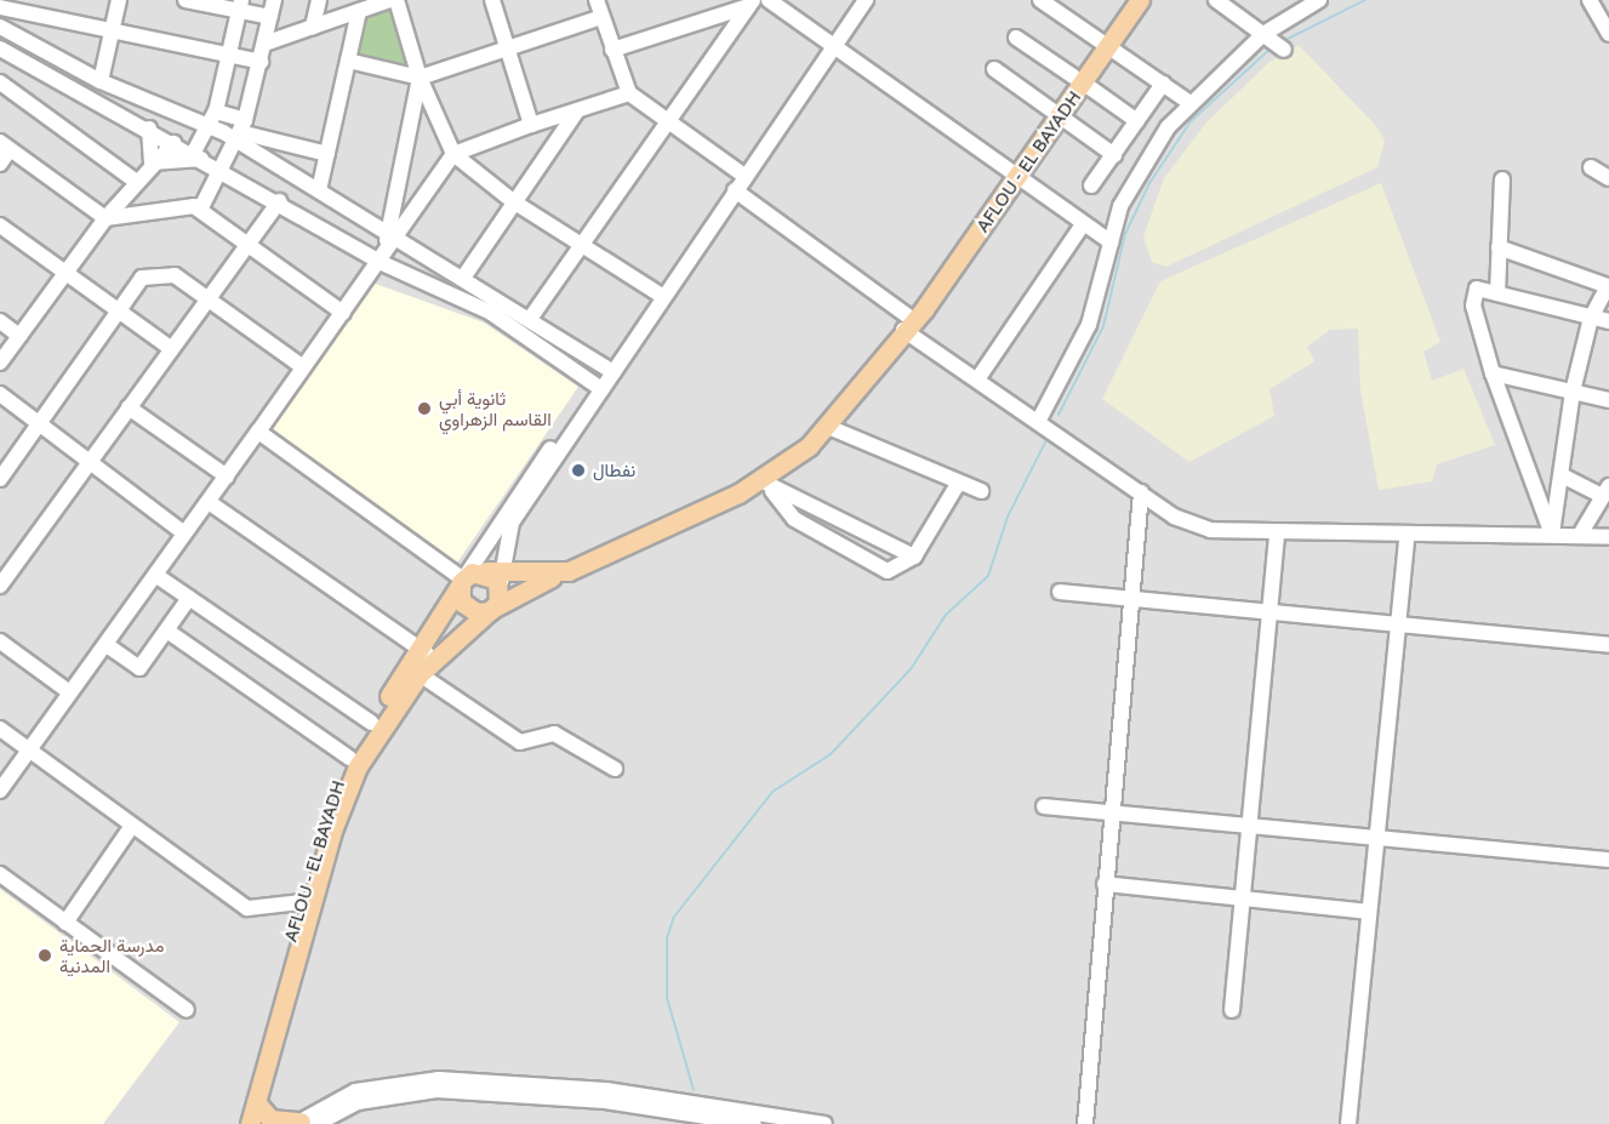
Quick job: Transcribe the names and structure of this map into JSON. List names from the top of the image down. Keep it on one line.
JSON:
{"streets":{"main road":["AFLOU - EL BAYADH"]},"places":["ثانوية أبي القاسم الزهراوي","نفطال","مدرسة الحماية المدنية"]}
